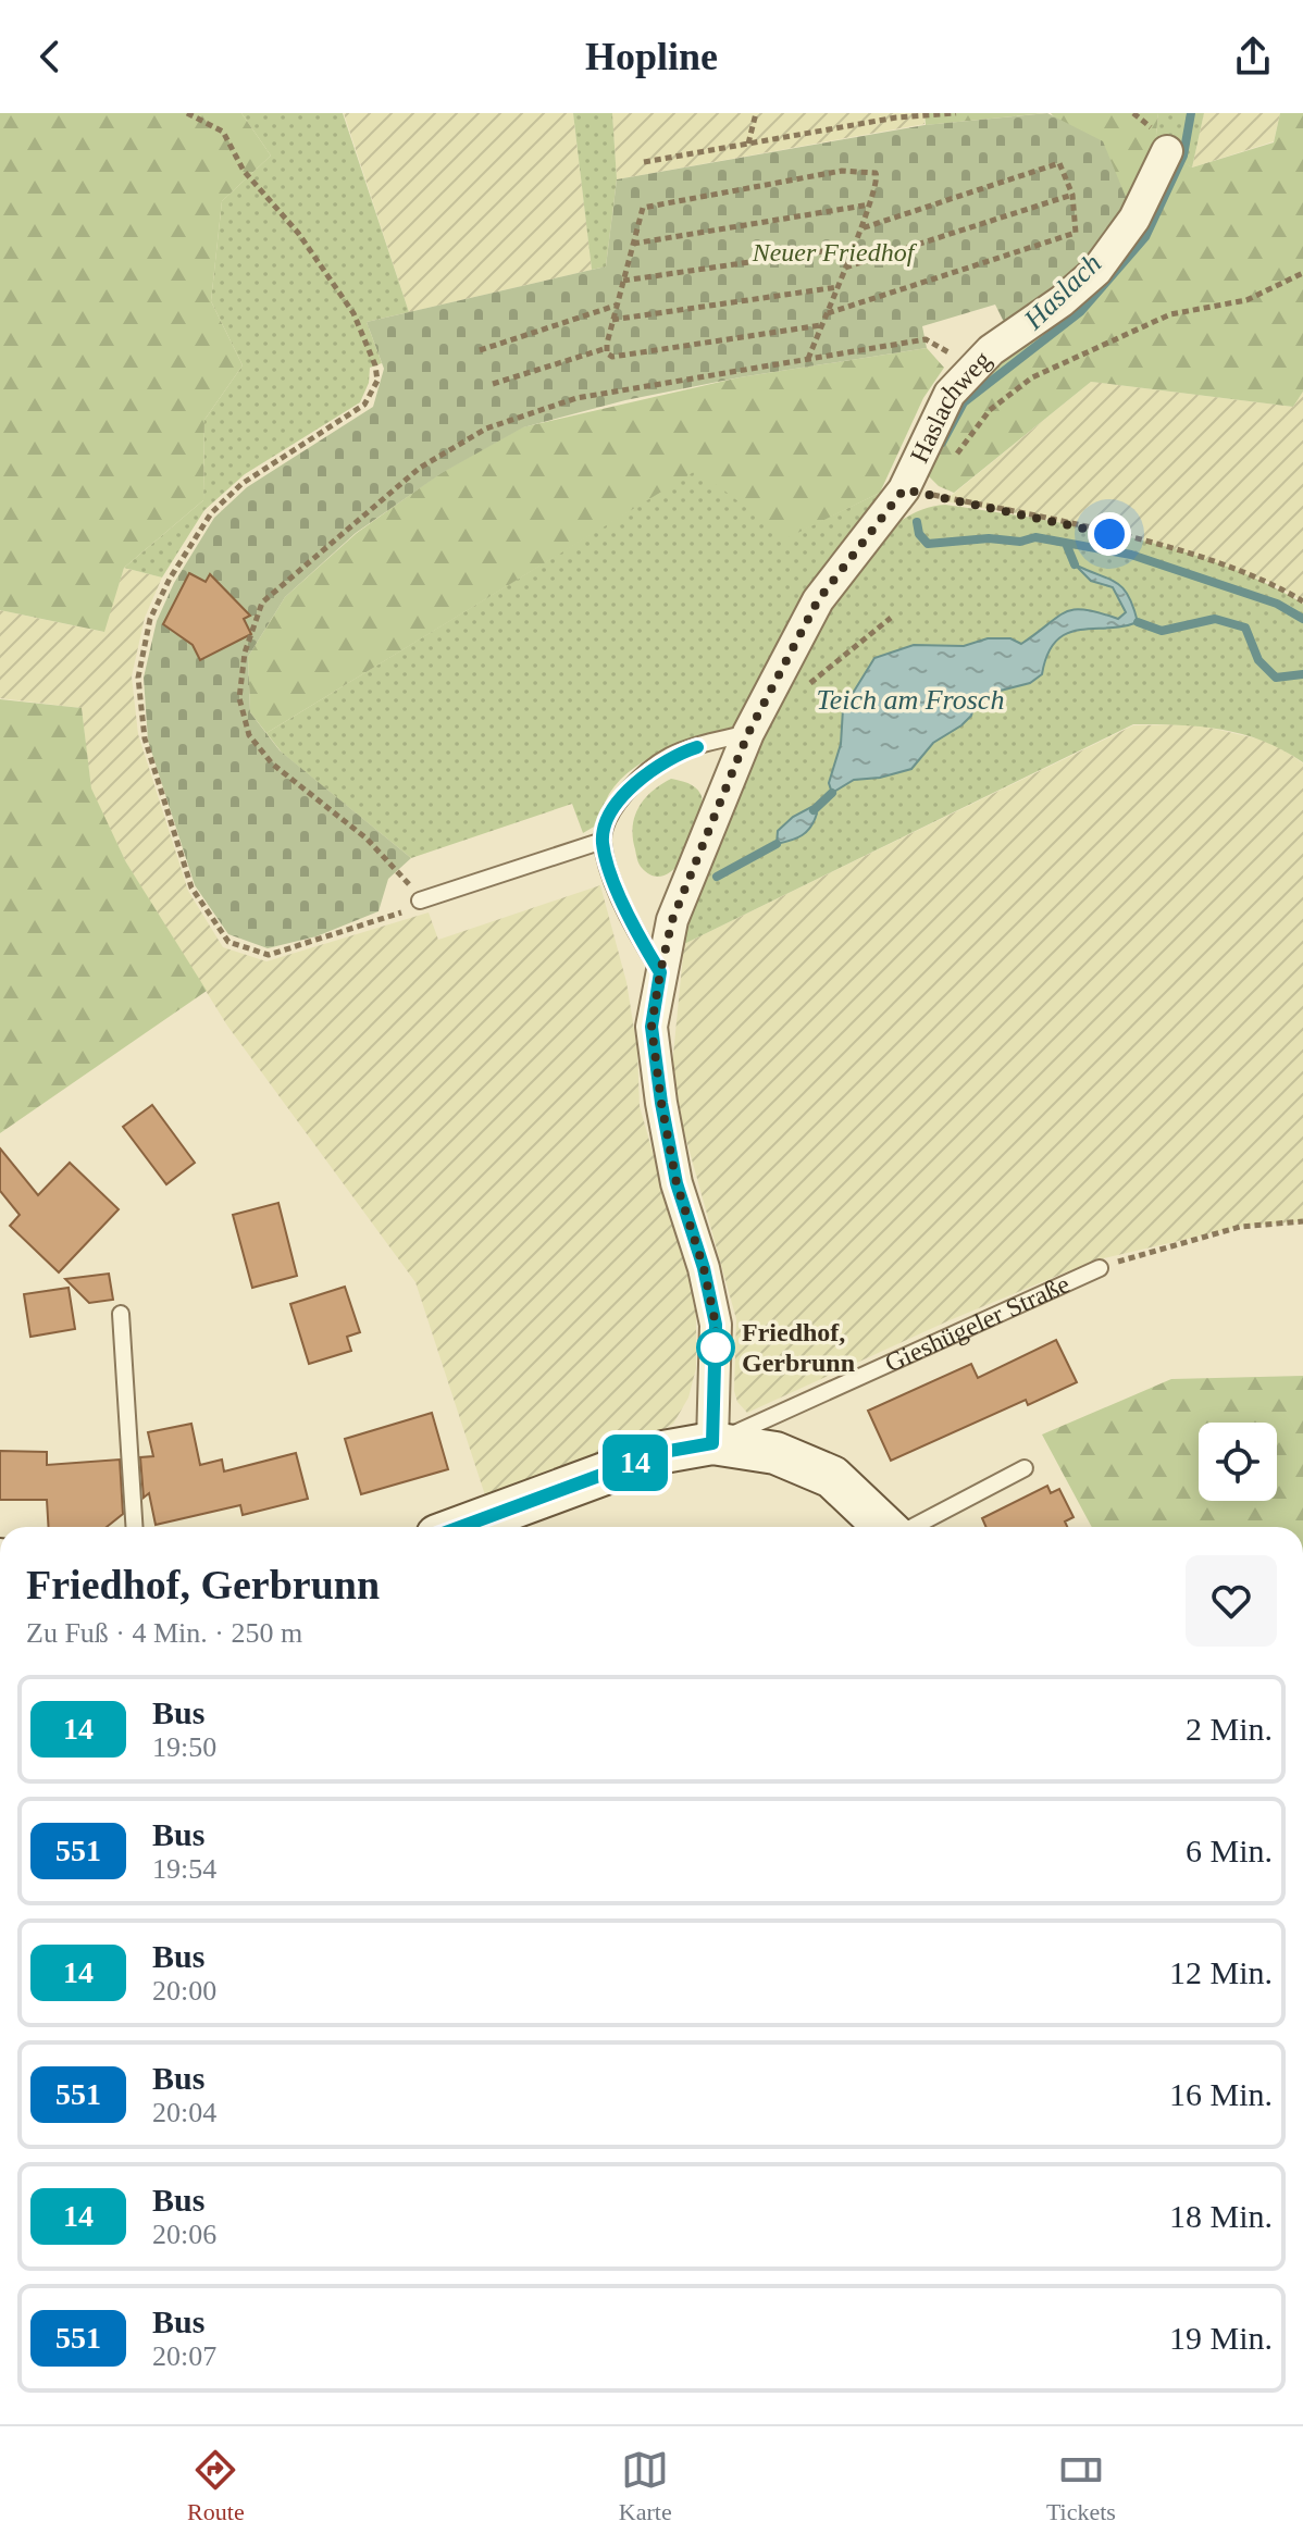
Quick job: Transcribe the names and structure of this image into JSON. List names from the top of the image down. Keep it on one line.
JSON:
{"streets":{"street":["Haslachweg","Gieshügeler Straße"]},"crossings":[["Haslachweg","Gieshügeler Straße"]],"water":["Haslach","Teich am Frosch"],"parks":["Neuer Friedhof"],"places":["Friedhof, Gerbrunn"],"lines":["bus line 14"],"page":{"header":"Hopline","on_map":"14","heading":["Friedhof, Gerbrunn","Zu Fuß · 4 Min. · 250 m"],"list":[{"mark":"14","name":"Bus","note":"19:50","value":"2 Min."},{"mark":"551","name":"Bus","note":"19:54","value":"6 Min."},{"mark":"14","name":"Bus","note":"20:00","value":"12 Min."},{"mark":"551","name":"Bus","note":"20:04","value":"16 Min."},{"mark":"14","name":"Bus","note":"20:06","value":"18 Min."},{"mark":"551","name":"Bus","note":"20:07","value":"19 Min."}],"tabs":["Route","Karte","Tickets"]}}
